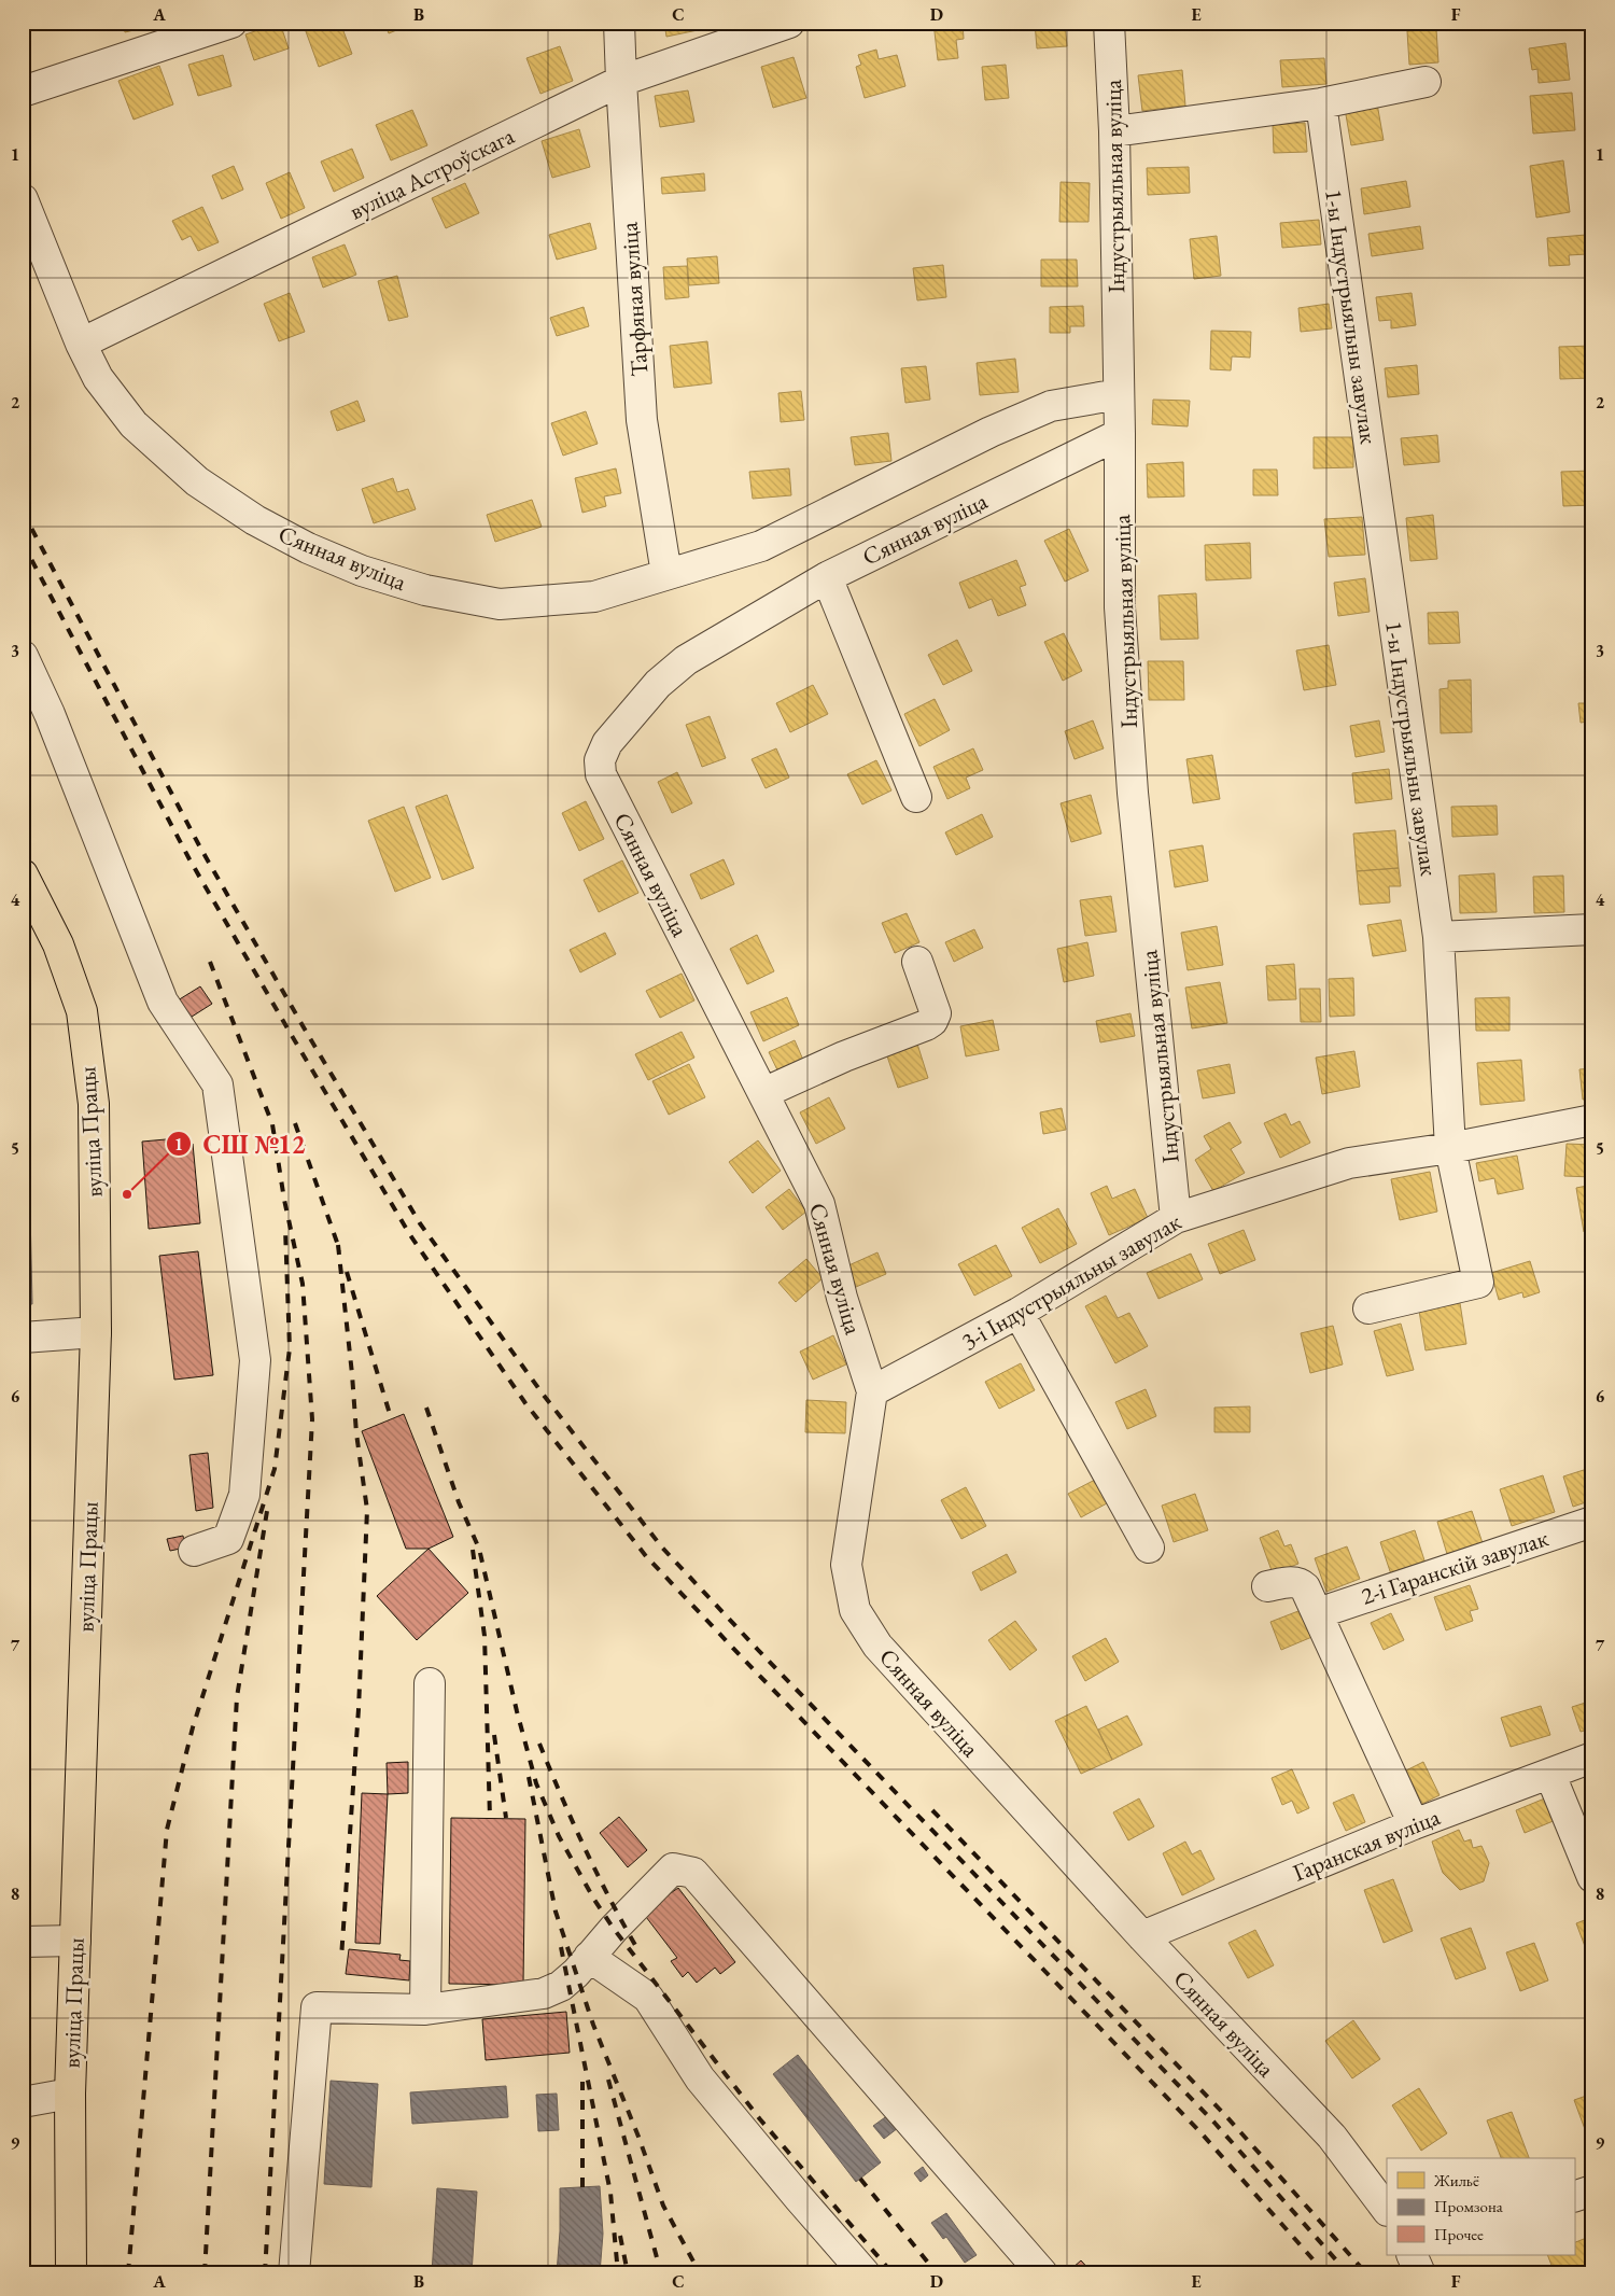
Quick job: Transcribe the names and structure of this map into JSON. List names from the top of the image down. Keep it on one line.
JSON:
{"streets":{"main road":["вуліца Працы"],"street":["вуліца Астроўскага","Індустрыяльная вуліца","Тарфяная вуліца","1-ы Індустрыяльны завулак","Сянная вуліца","3-і Індустрыяльны завулак","2-і Гаранскій завулак","Гаранская вуліца"]},"crossings":[["вуліца Астроўскага","Тарфяная вуліца"],["вуліца Астроўскага","Сянная вуліца"],["Індустрыяльная вуліца","Сянная вуліца"],["Індустрыяльная вуліца","3-і Індустрыяльны завулак"],["Тарфяная вуліца","Сянная вуліца"],["1-ы Індустрыяльны завулак","3-і Індустрыяльны завулак"],["Сянная вуліца","3-і Індустрыяльны завулак"],["Сянная вуліца","Гаранская вуліца"]],"places":["СШ №12"],"legend":["Жильё","Промзона","Прочее"],"grid":{"columns":["A","B","C","D","E","F"],"rows":["1","2","3","4","5","6","7","8","9"]}}
